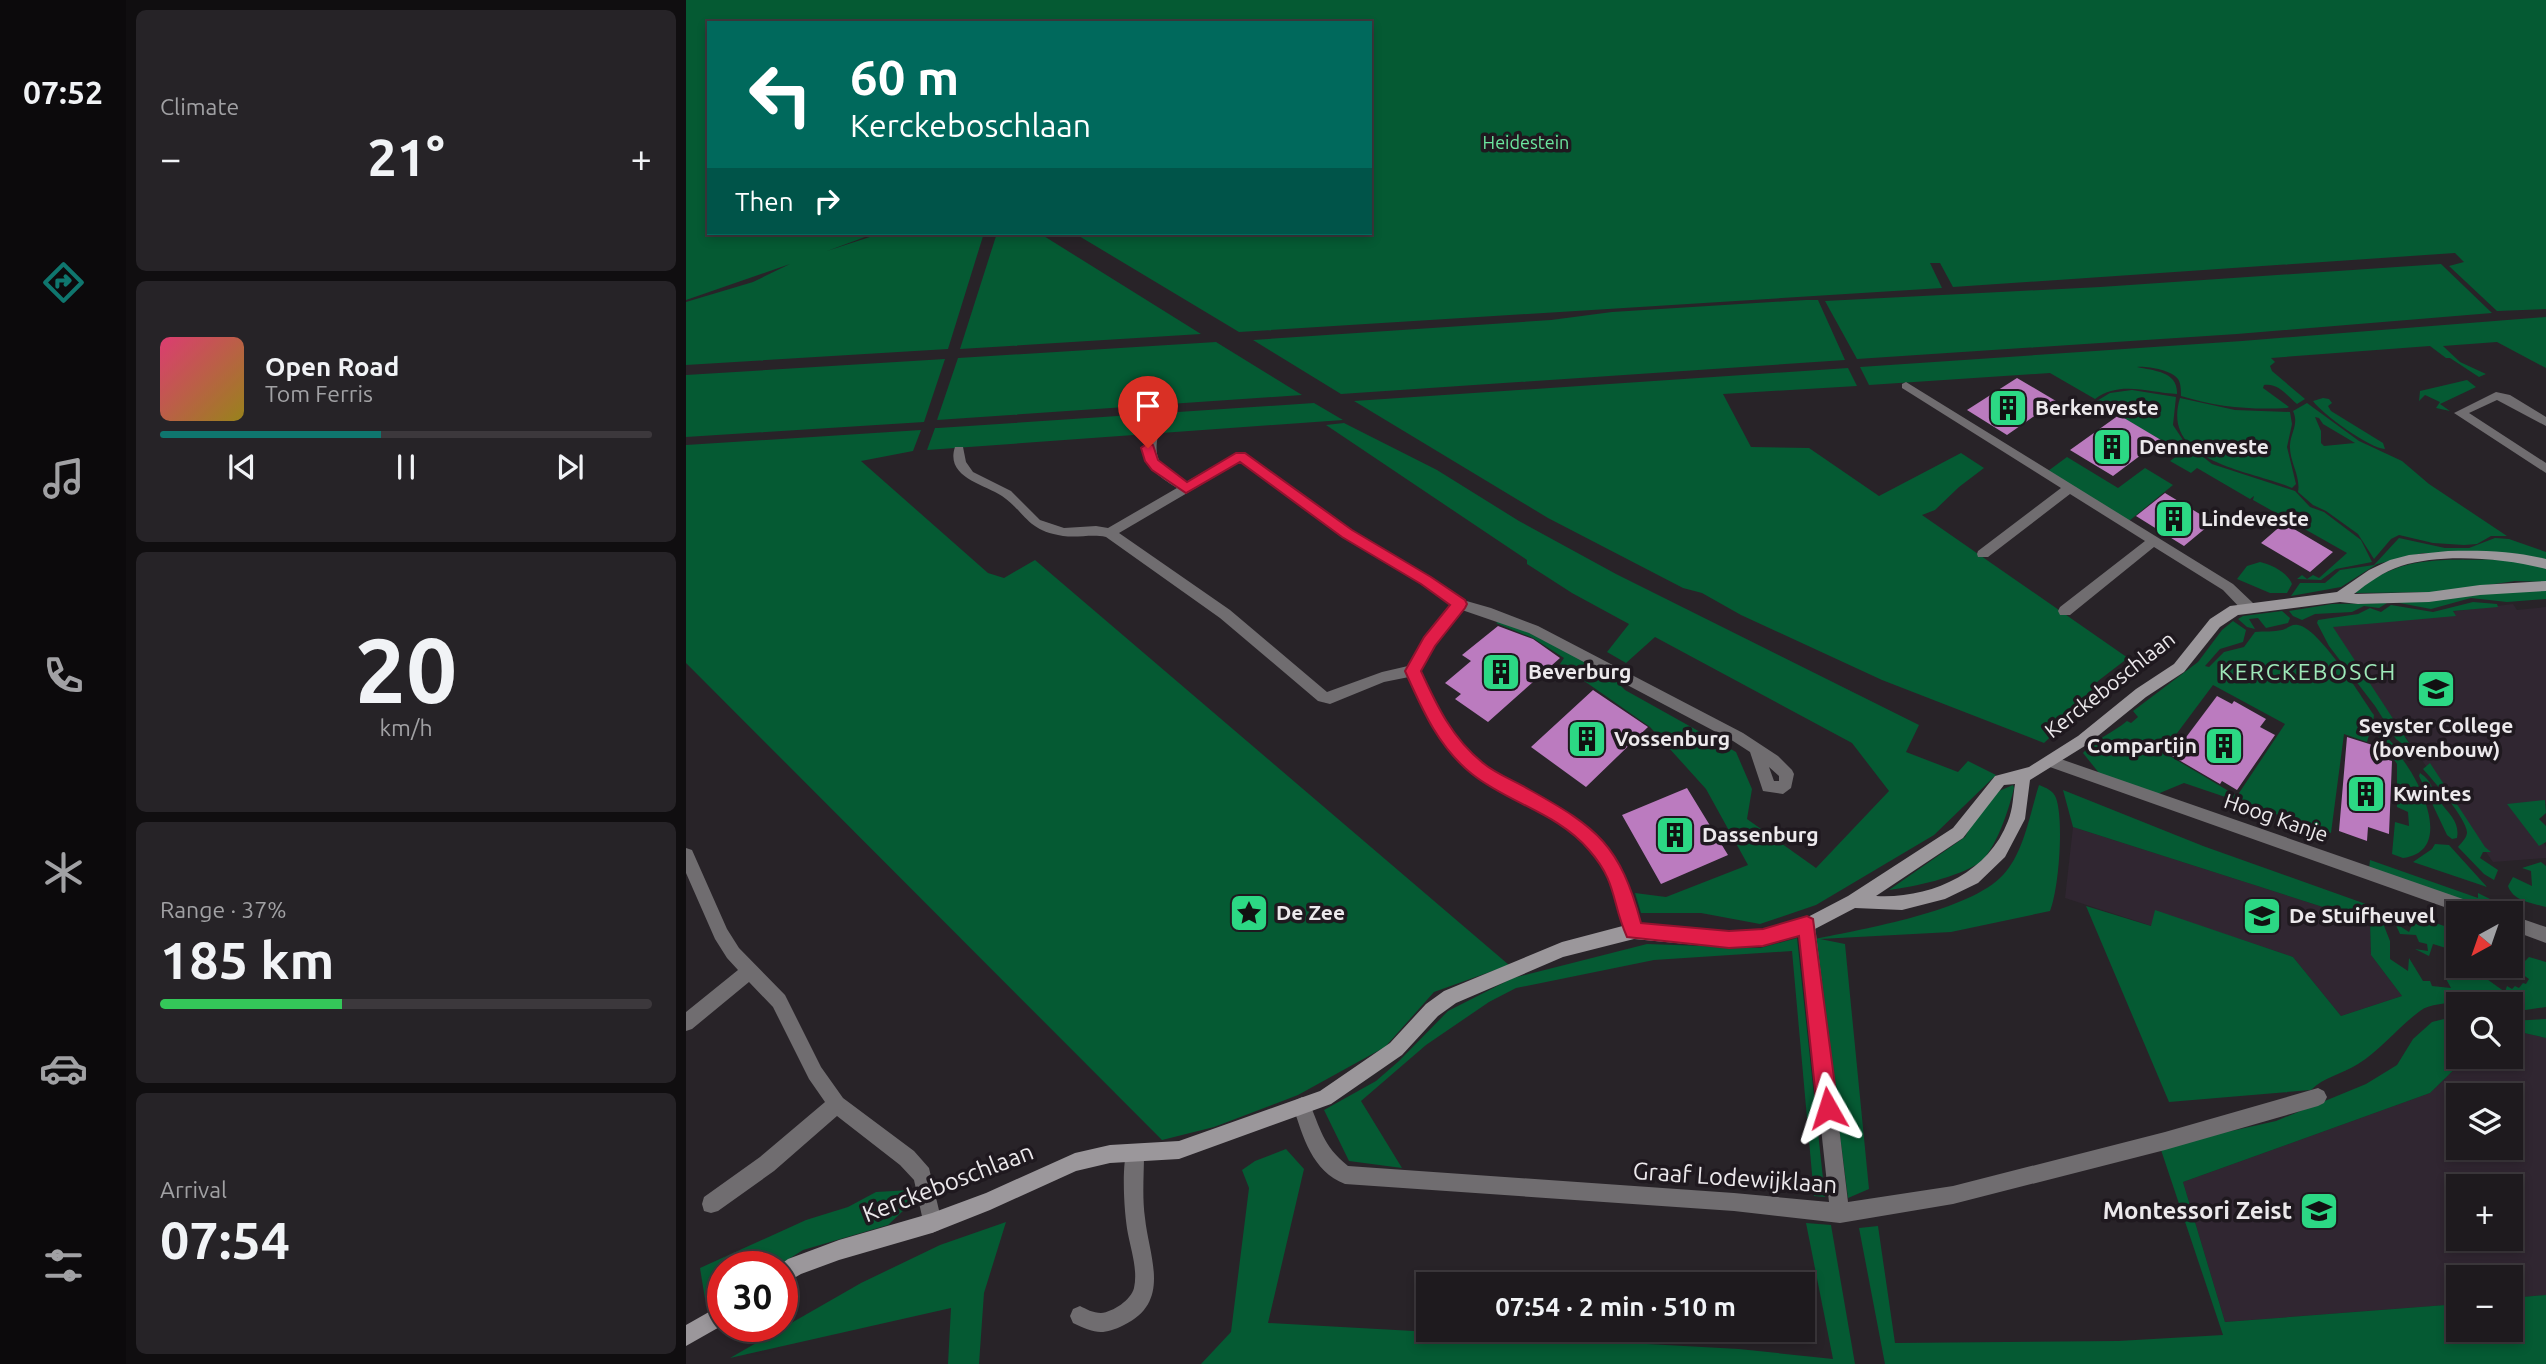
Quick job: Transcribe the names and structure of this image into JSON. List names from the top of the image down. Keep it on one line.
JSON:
{"streets":{"street":["Kerckeboschlaan","Hoog Kanje","Graaf Lodewijklaan"]},"crossings":[["Kerckeboschlaan","Hoog Kanje"],["Kerckeboschlaan","Graaf Lodewijklaan"]],"districts":["KERCKEBOSCH"],"parks":["Heidestein"],"places":{"building":["Berkenveste","Dennenveste","Lindeveste","Beverburg","Vossenburg","Compartijn","Kwintes","Dassenburg"],"school or university":["Seyster College (bovenbouw)","De Stuifheuvel","Montessori Zeist"],"place":["De Zee"]},"north":"bottom left","page":{"tabs":"07:52","tile":["Climate",["20","km/h"],["Range · 37%","185 km"],["Arrival","07:54"]],"turn":["60 m","Kerckeboschlaan"],"heat":["−","21°","+"],"then":"Then","song":["Open Road","Tom Ferris"],"map_buttons":["+","−"],"limit":"30","trip":"07:54 · 2 min · 510 m"}}
